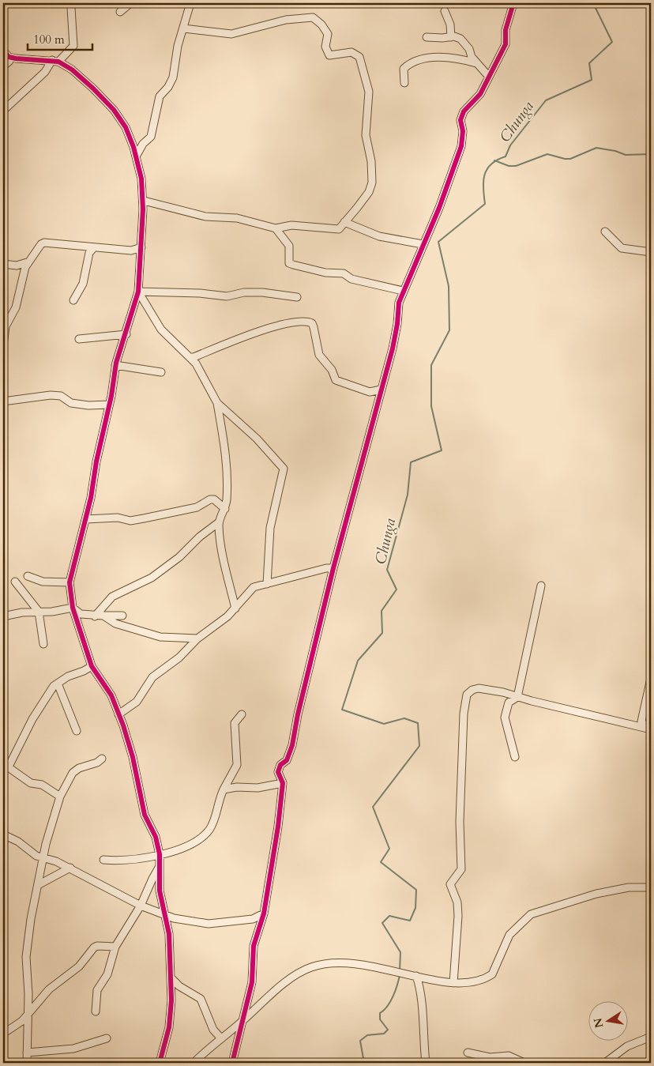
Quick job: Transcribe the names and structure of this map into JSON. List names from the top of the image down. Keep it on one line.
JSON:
{"water":["Chunga"],"scale_bar":"100 m","north":"left"}
